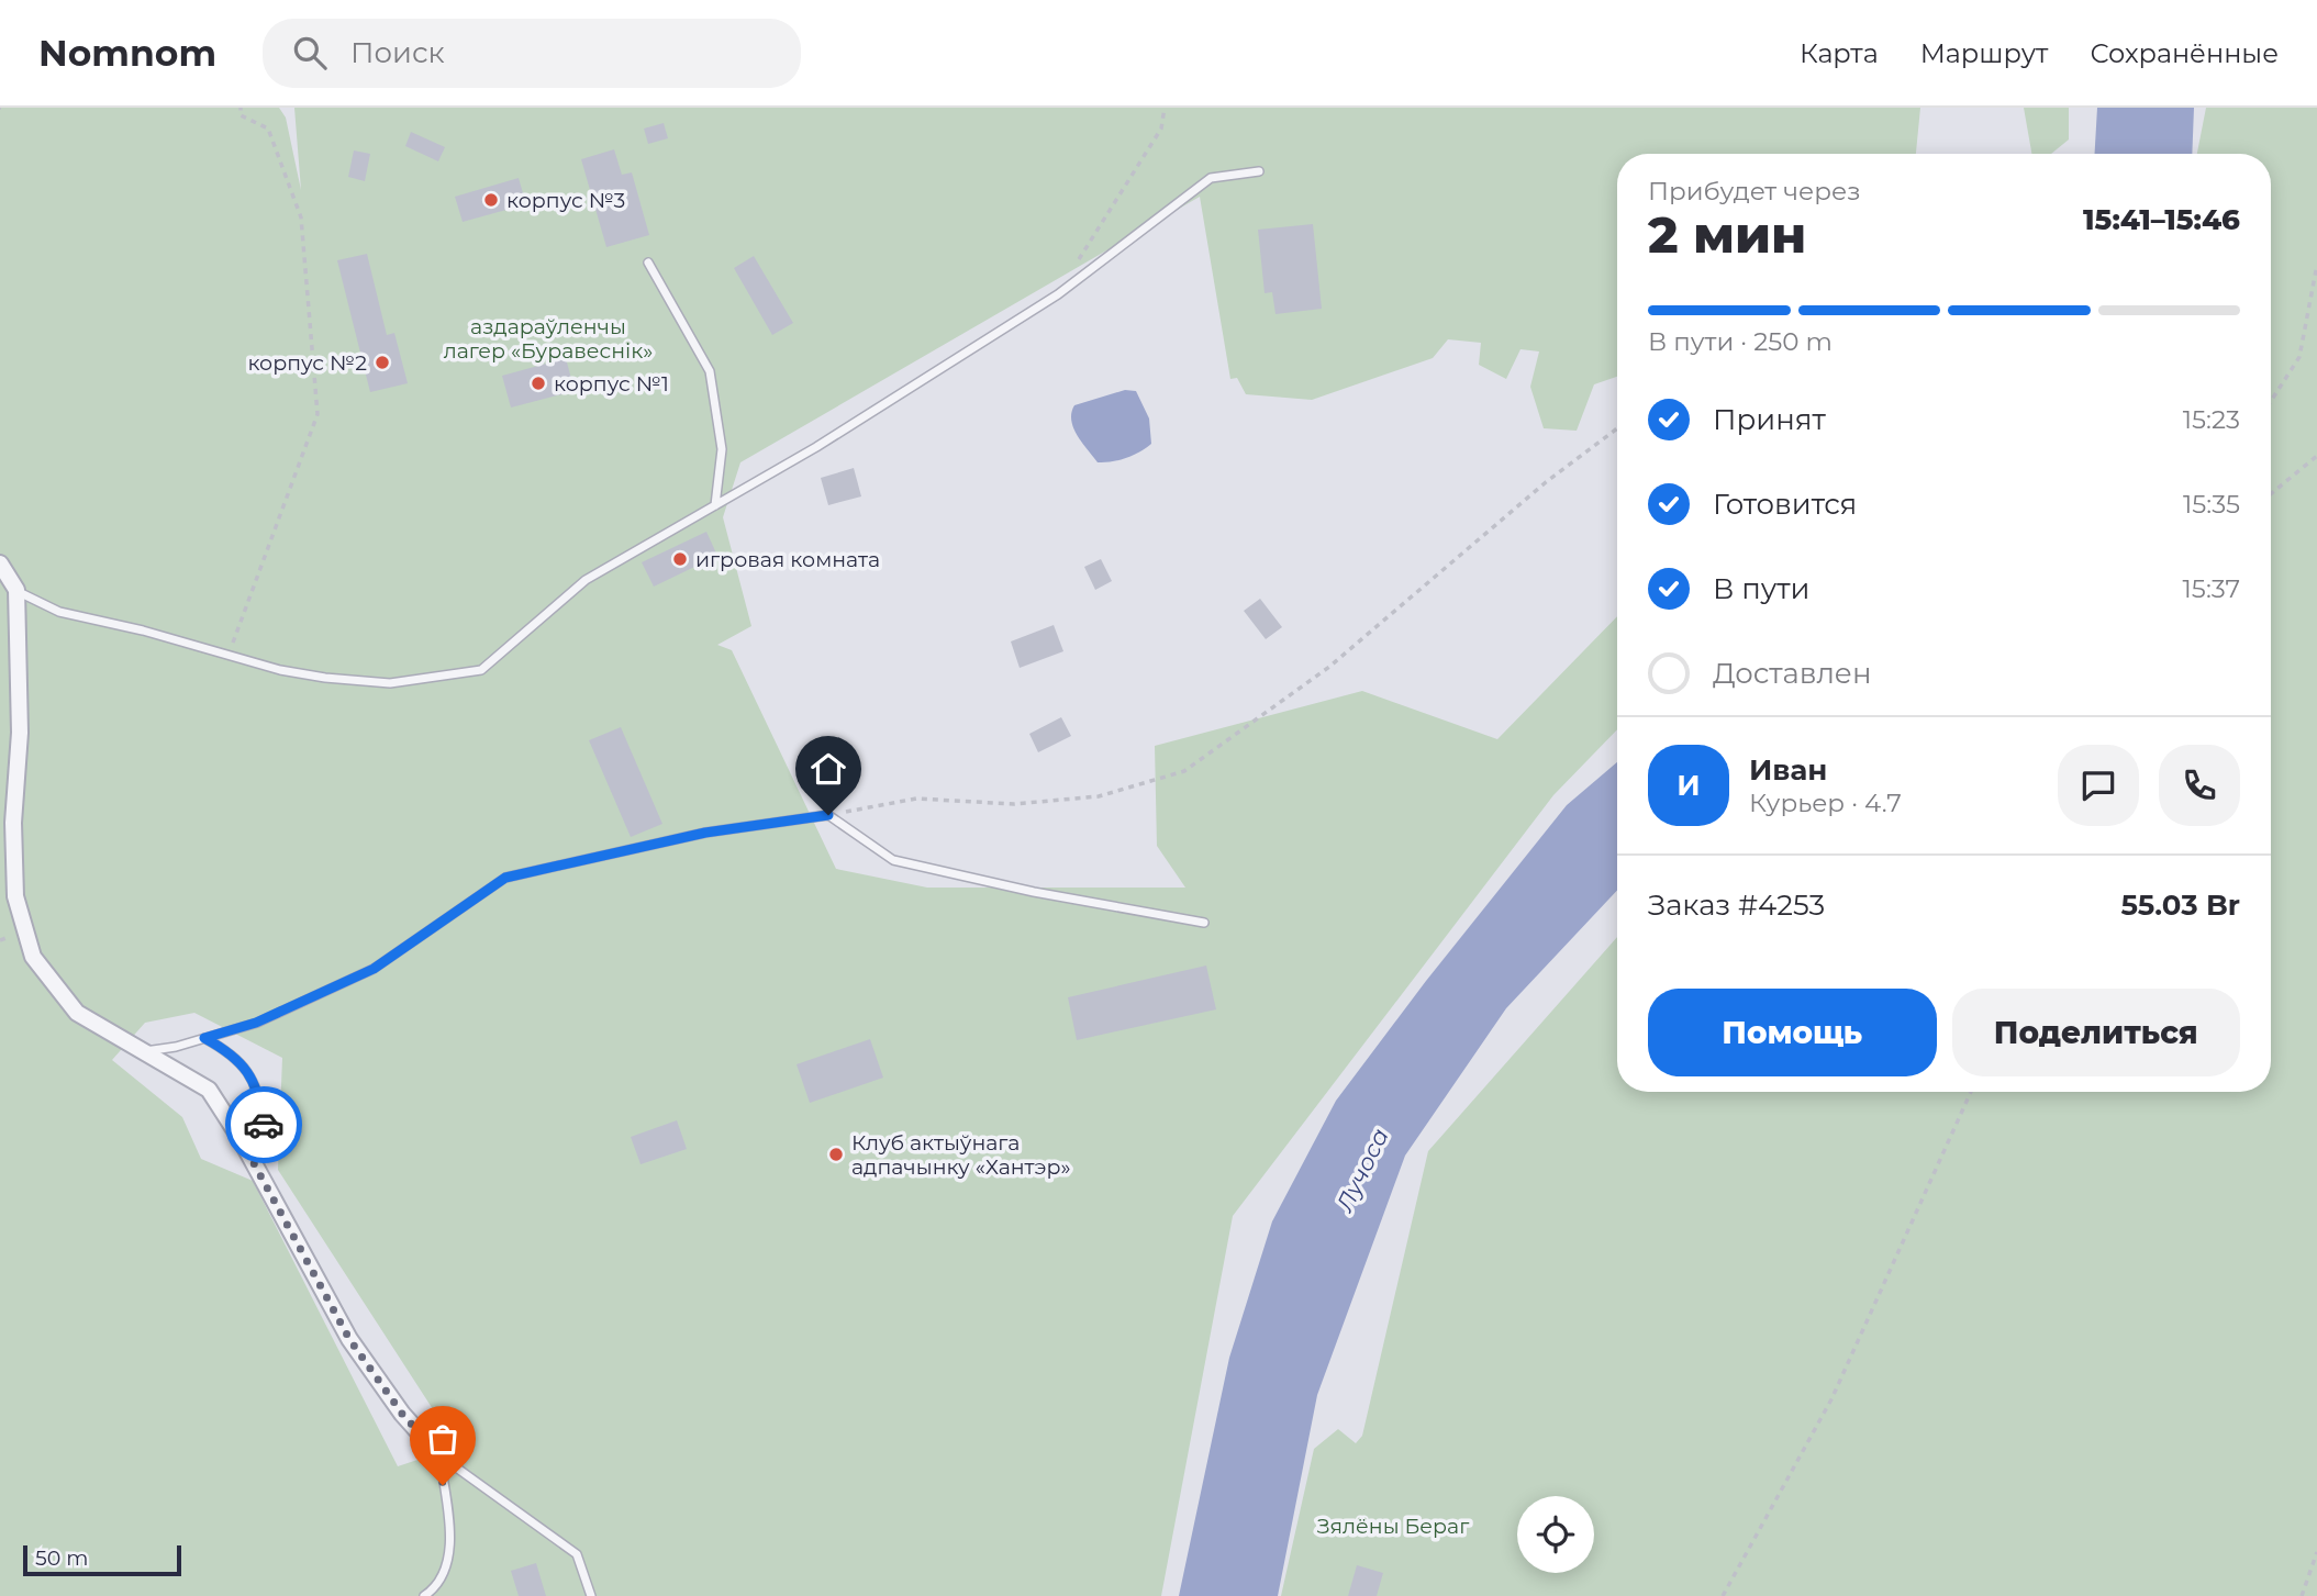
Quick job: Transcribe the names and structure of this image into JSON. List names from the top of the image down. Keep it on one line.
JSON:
{"water":["Лучоса"],"parks":["аздараўленчы лагер «Буравеснік»","Зялёны Бераг"],"places":["корпус №3","корпус №2","корпус №1","игровая комната","Клуб актыўнага адпачынку «Хантэр»"],"scale_bar":"50 m","page":{"header":"Nomnom","search":"Поиск","nav":["Карта","Маршрут","Сохранённые"],"heading":["2 мин","Прибудет через","15:41–15:46"],"panel":["Иван","Курьер · 4.7","Заказ #4253","55.03 Br"],"bar":"В пути · 250 m","list":[["Принят","15:23"],["Готовится","15:35"],["В пути","15:37"],"Доставлен"],"round":"И","buttons":["Помощь","Поделиться"],"scale":"50 m"}}
